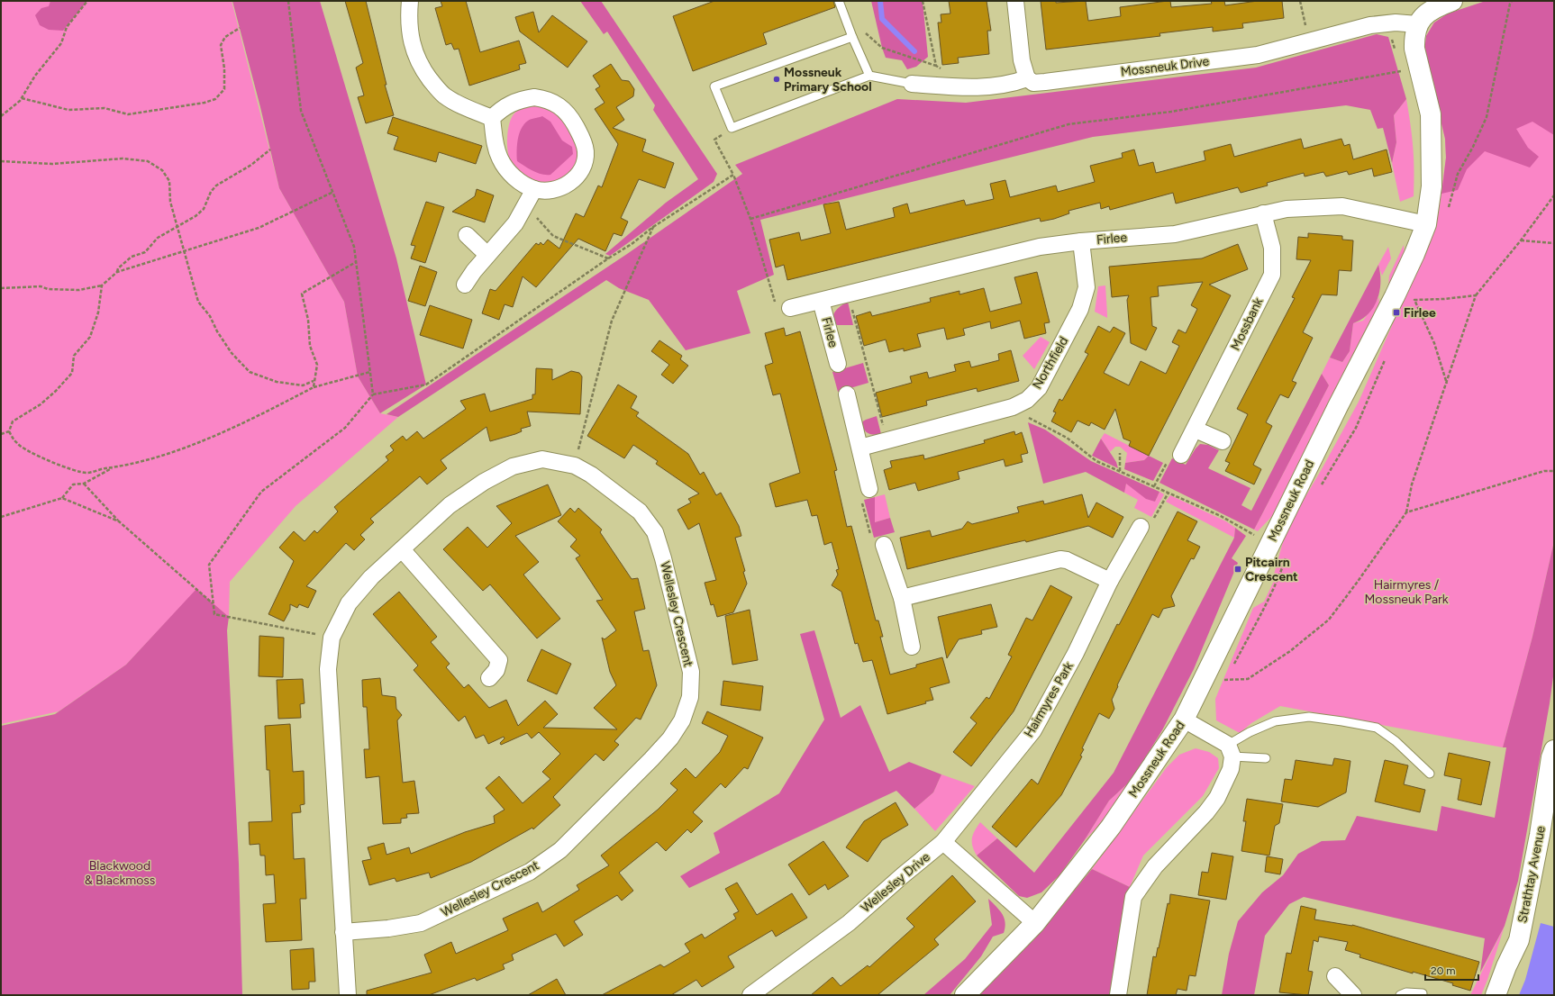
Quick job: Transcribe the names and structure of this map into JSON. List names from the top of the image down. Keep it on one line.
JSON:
{"streets":{"street":["Mossneuk Drive","Firlee","Mossbank","Northfield","Mossneuk Road","Wellesley Crescent","Hairmyres Park","Strathtay Avenue","Wellesley Drive"]},"crossings":[["Mossneuk Drive","Mossneuk Road"],["Firlee","Mossbank"],["Firlee","Northfield"],["Firlee","Mossneuk Road"],["Hairmyres Park","Wellesley Drive"]],"parks":["Hairmyres / Mossneuk Park","Blackwood & Blackmoss"],"places":{"other":["Mossneuk Primary School"],"transit":["Firlee","Pitcairn Crescent"]},"scale_bar":"20 m"}
